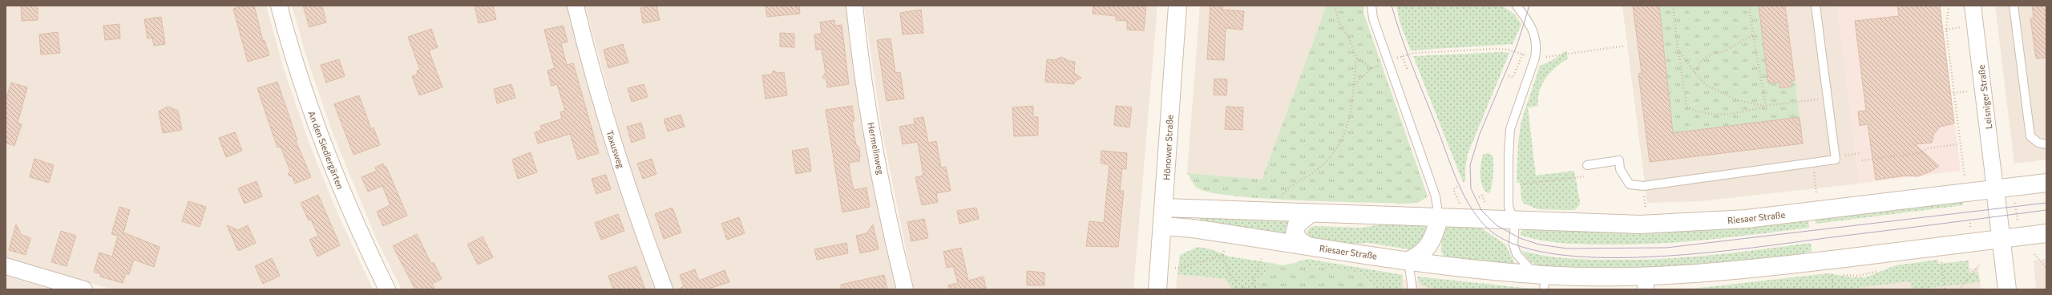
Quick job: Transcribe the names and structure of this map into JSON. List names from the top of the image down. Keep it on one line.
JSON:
{"streets":{"main road":["Hönower Straße","Riesaer Straße"],"street":["Leisniger Straße","Hermelinweg","Taxusweg","An den Siedlergärten"]},"crossings":[["Leisniger Straße","Riesaer Straße"],["Hönower Straße","Riesaer Straße"]]}
